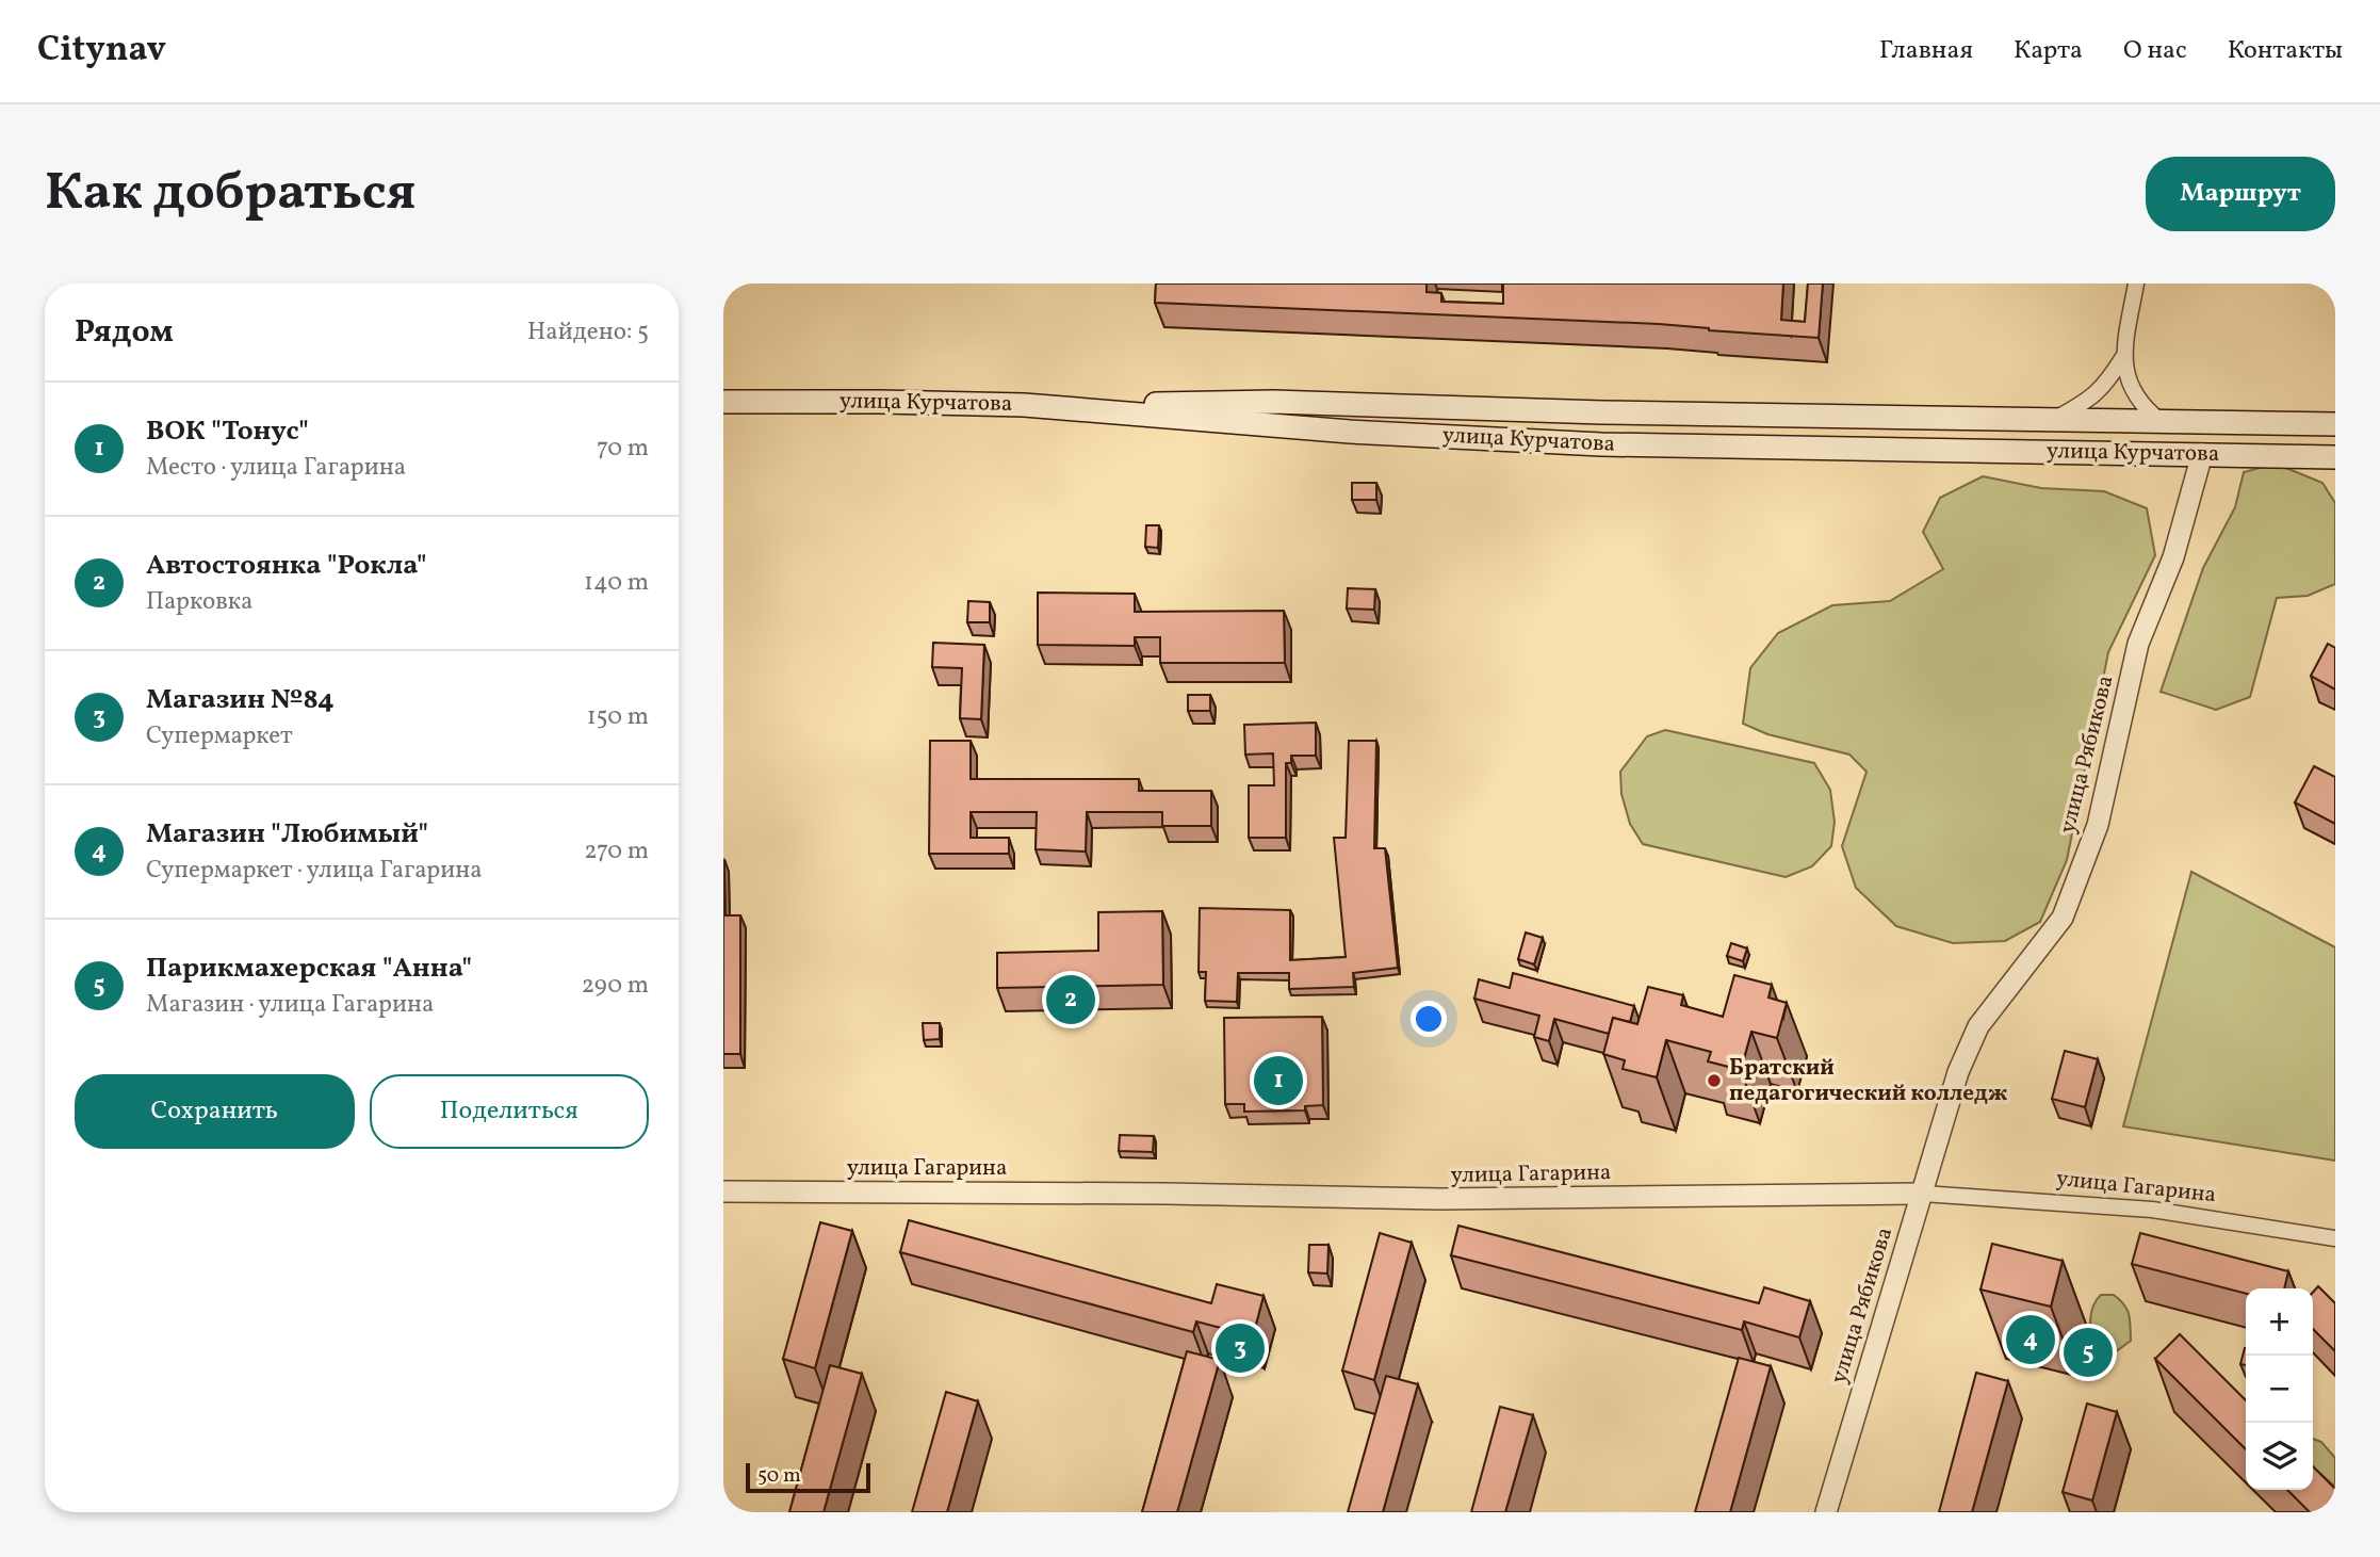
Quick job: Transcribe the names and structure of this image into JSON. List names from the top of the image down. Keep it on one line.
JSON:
{"streets":{"main road":["улица Курчатова"],"street":["улица Рябикова","улица Гагарина"]},"crossings":[["улица Курчатова","улица Рябикова"],["улица Рябикова","улица Гагарина"]],"places":["Братский педагогический колледж"],"scale_bar":"50 m","page":{"header":"Citynav","nav":["Главная","Карта","О нас","Контакты"],"buttons":["Маршрут",["Сохранить","Поделиться"]],"title":"Как добраться","heading":["Рядом","Найдено: 5"],"list":[{"mark":"1","name":"ВОК \"Тонус\"","note":"Место · улица Гагарина","value":"70 m"},{"mark":"2","name":"Автостоянка \"Рокла\"","note":"Парковка","value":"140 m"},{"mark":"3","name":"Магазин №84","note":"Супермаркет","value":"150 m"},{"mark":"4","name":"Магазин \"Любимый\"","note":"Супермаркет · улица Гагарина","value":"270 m"},{"mark":"5","name":"Парикмахерская \"Анна\"","note":"Магазин · улица Гагарина","value":"290 m"}],"pins":["2","1","4","3","5"],"map_buttons":["+","−"],"scale":"50 m"}}
